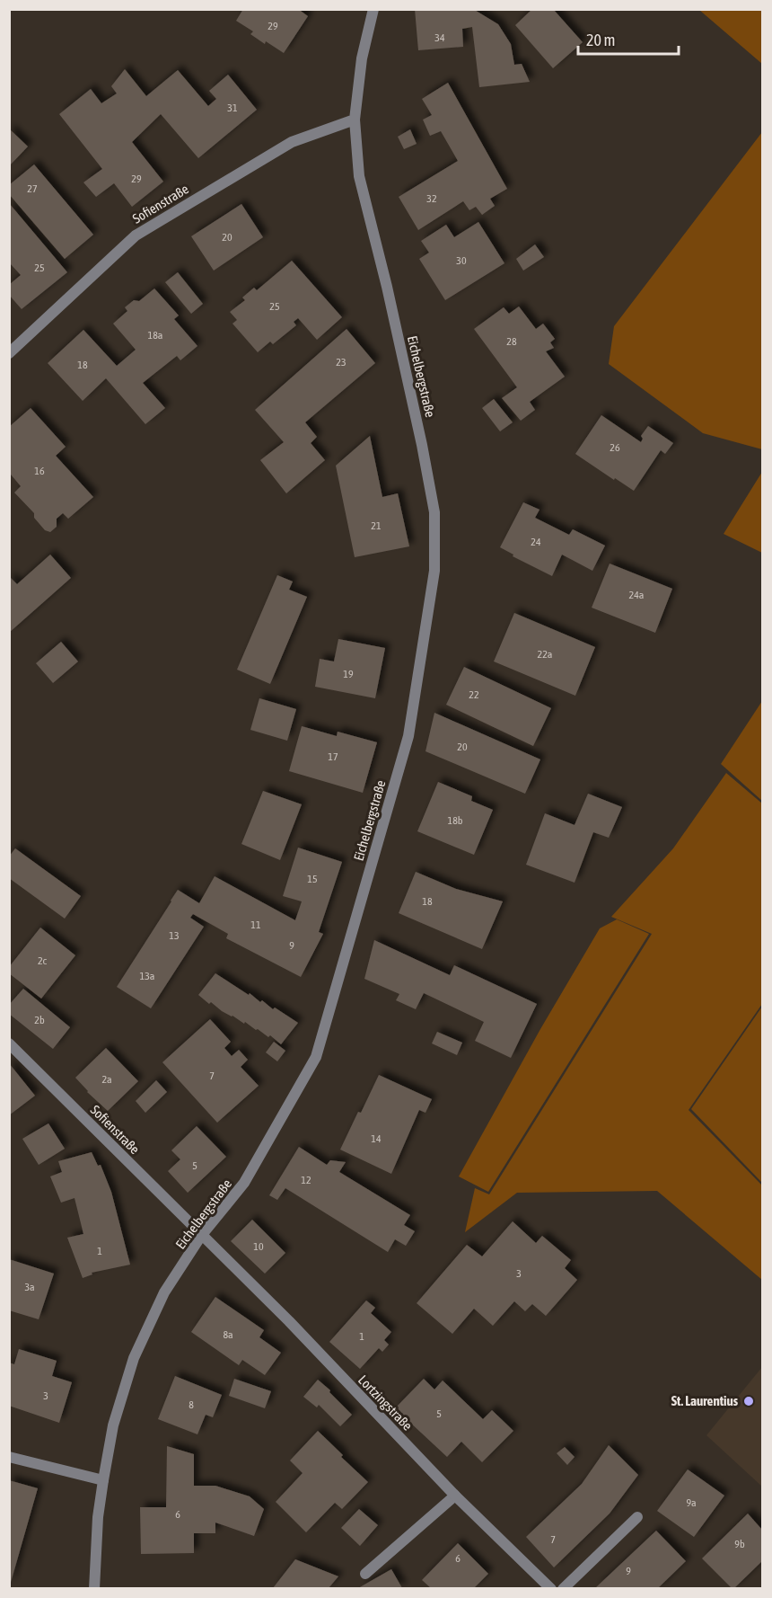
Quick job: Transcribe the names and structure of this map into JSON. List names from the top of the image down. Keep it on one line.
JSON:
{"streets":{"street":["Sofienstraße","Eichelbergstraße","Lortzingstraße"]},"crossings":[["Sofienstraße","Eichelbergstraße"],["Sofienstraße","Lortzingstraße"],["Eichelbergstraße","Lortzingstraße"]],"places":["St. Laurentius"],"house_numbers":["29","34","31","29","27","32","20","30","25","25","18a","28","23","18","26","16","21","24","24a","22a","19","22","20","17","18b","15","18","11","13","9","2c","13a","2b","7","2a","14","5","12","10","1","3","3a","8a","1","3","8","5","9a","6","7","9b","6","9"],"scale_bar":"20 m"}
